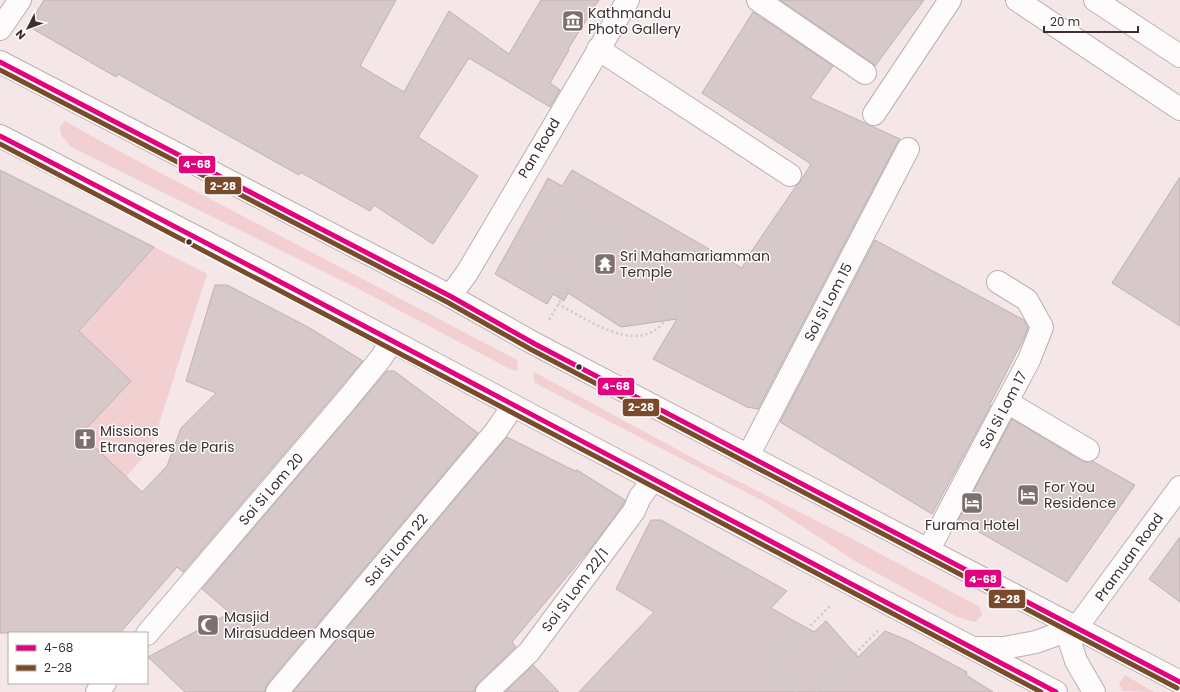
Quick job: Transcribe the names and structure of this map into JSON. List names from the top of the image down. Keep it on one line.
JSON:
{"streets":{"main road":["Pan Road","Soi Si Lom 15","Soi Si Lom 17","Soi Si Lom 20","Soi Si Lom 22","Pramuan Road","Soi Si Lom 22/1"]},"places":{"museum":["Kathmandu Photo Gallery"],"temple":["Sri Mahamariamman Temple"],"church":["Missions Etrangeres de Paris"],"hotel":["For You Residence","Furama Hotel"],"mosque":["Masjid Mirasuddeen Mosque"]},"lines":["transit line 4-68","transit line 2-28"],"legend":["4-68","2-28"],"scale_bar":"20 m","north":"bottom left"}
